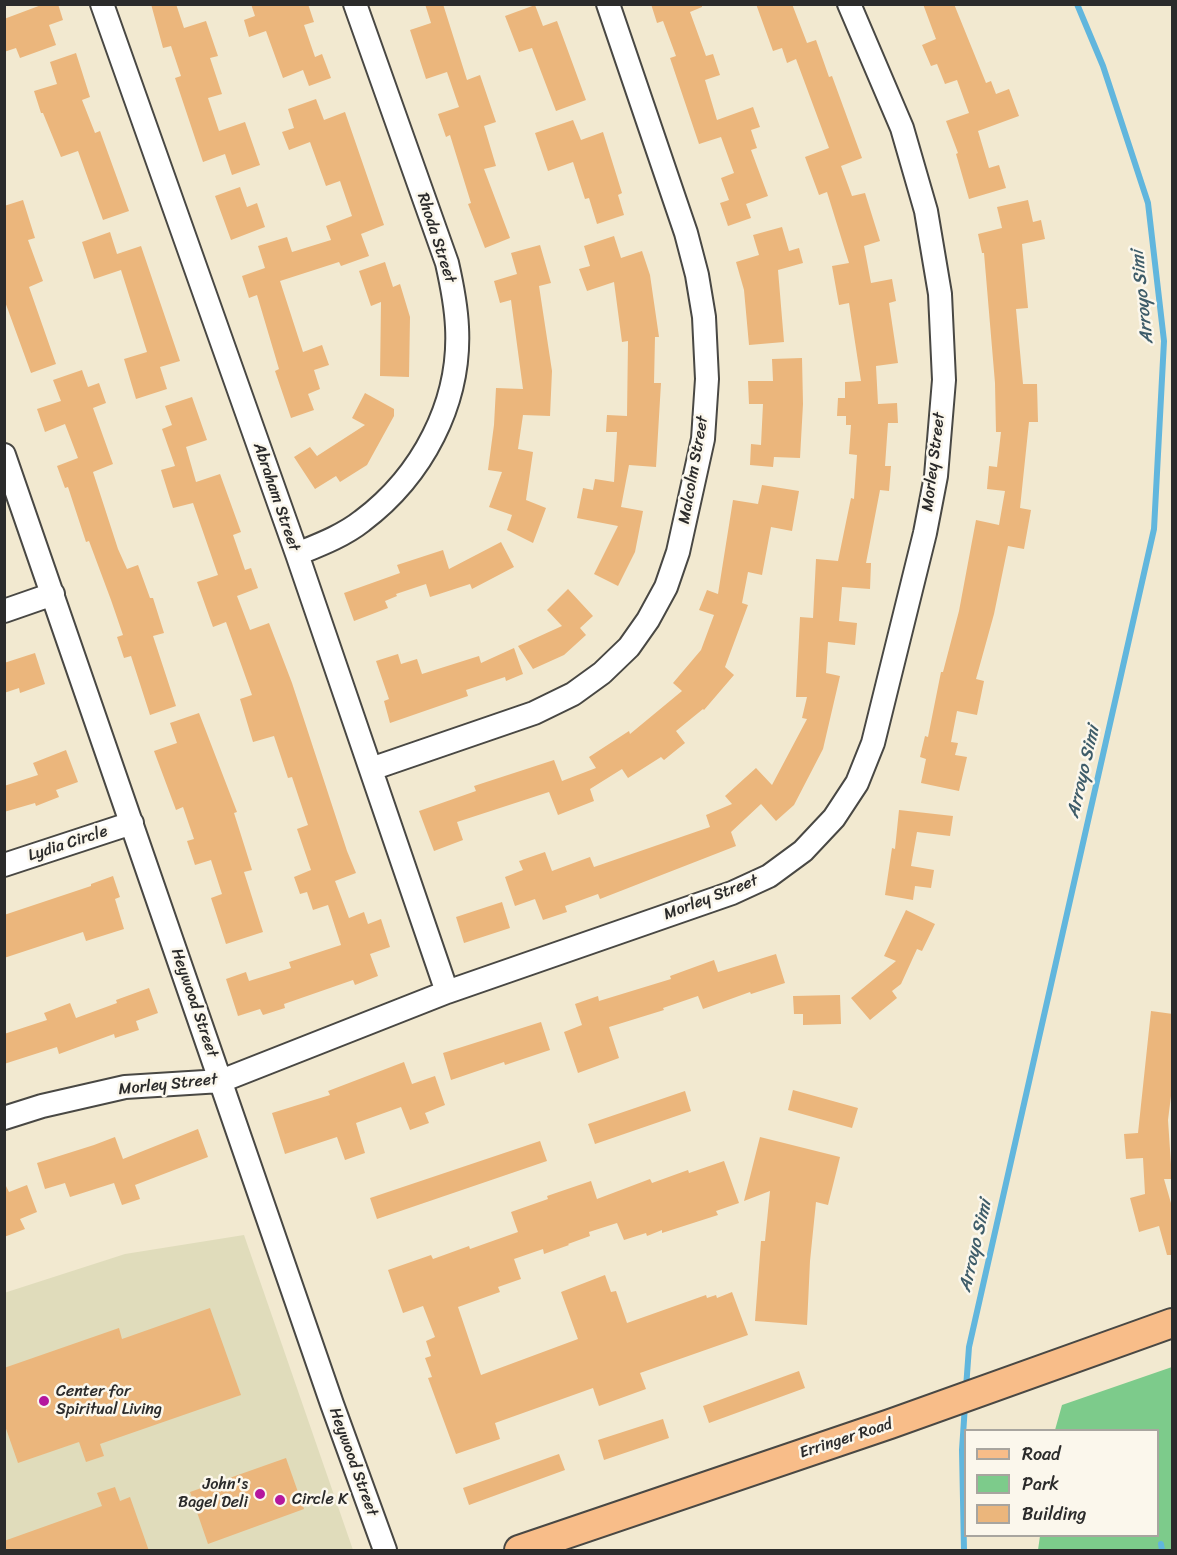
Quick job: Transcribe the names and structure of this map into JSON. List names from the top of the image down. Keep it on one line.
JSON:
{"streets":{"main road":["Erringer Road"],"street":["Rhoda Street","Morley Street","Malcolm Street","Abraham Street","Lydia Circle","Heywood Street"]},"crossings":[["Rhoda Street","Abraham Street"],["Morley Street","Abraham Street"],["Morley Street","Heywood Street"],["Malcolm Street","Abraham Street"],["Lydia Circle","Heywood Street"]],"water":["Arroyo Simi"],"places":["Center for Spiritual Living","John's Bagel Deli","Circle K"],"legend":["Road","Park","Building"]}
